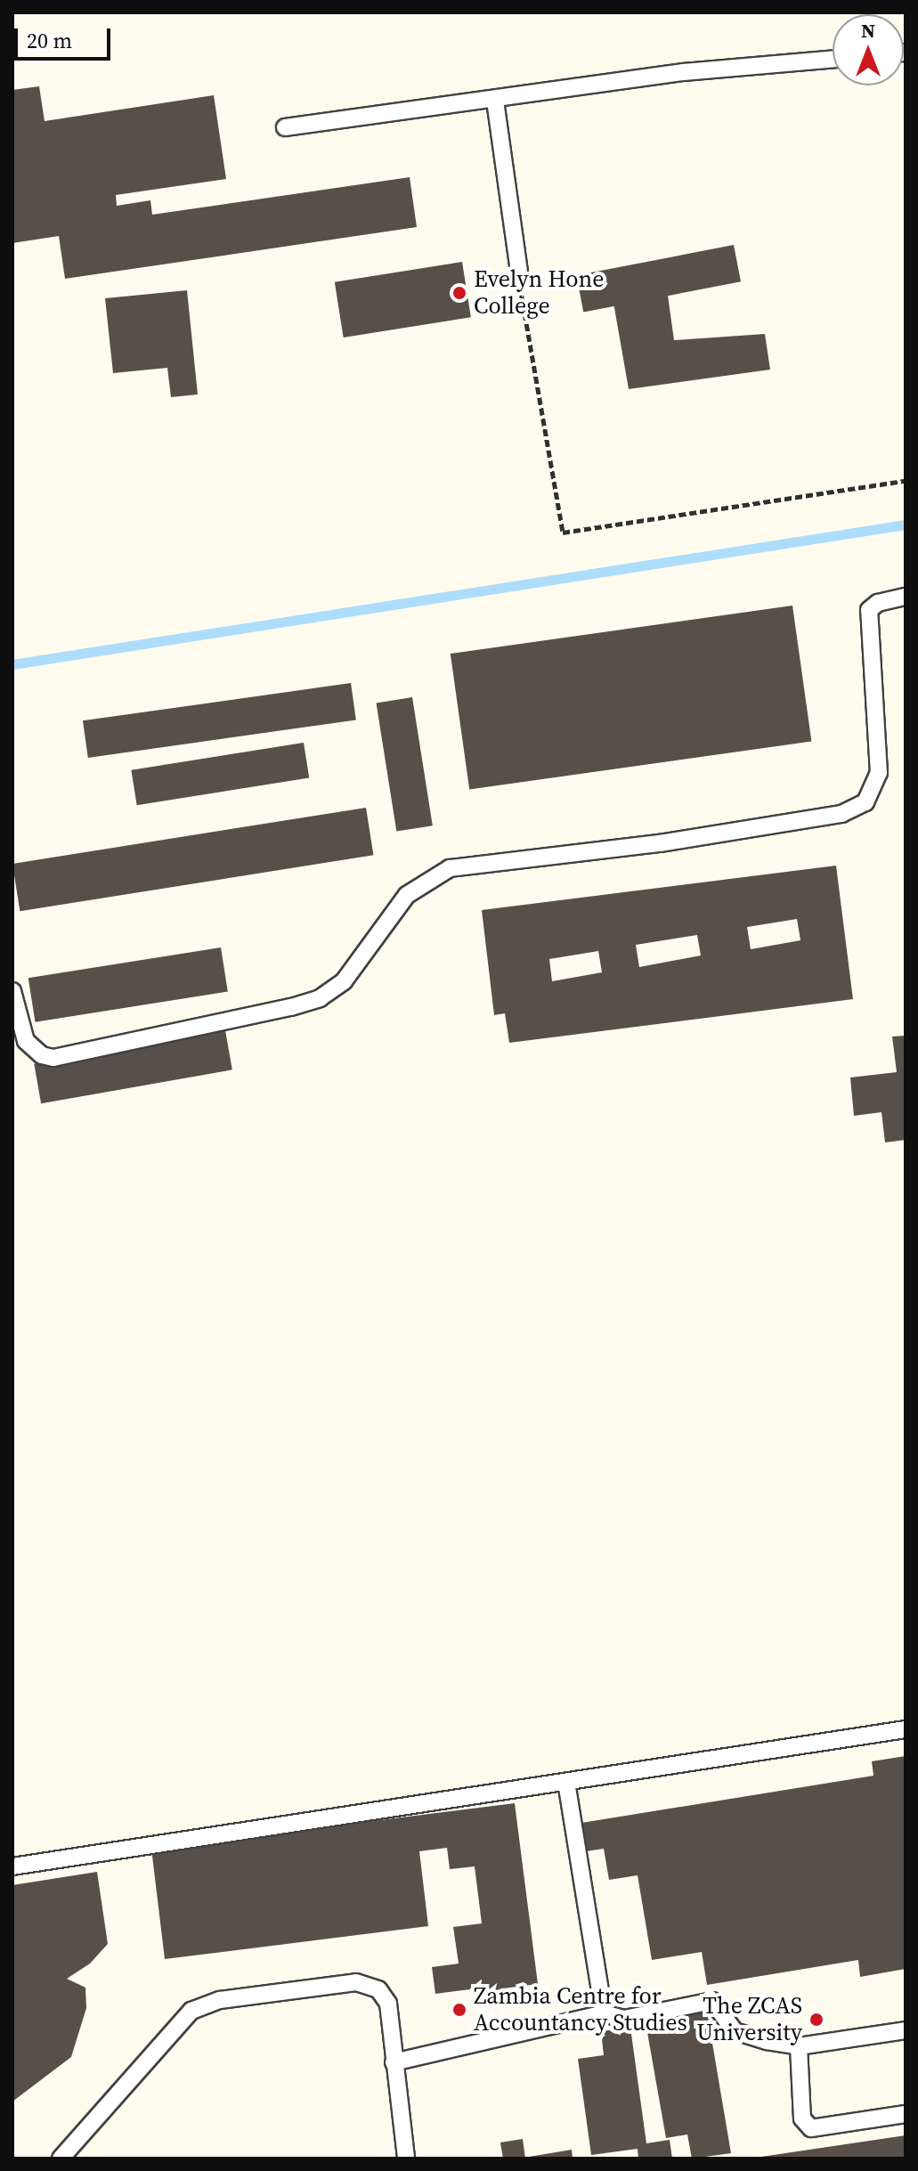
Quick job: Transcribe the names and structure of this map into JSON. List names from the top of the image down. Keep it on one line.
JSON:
{"places":["Evelyn Hone College","Zambia Centre for Accountancy Studies","The ZCAS University"],"scale_bar":"20 m","north":"top"}
